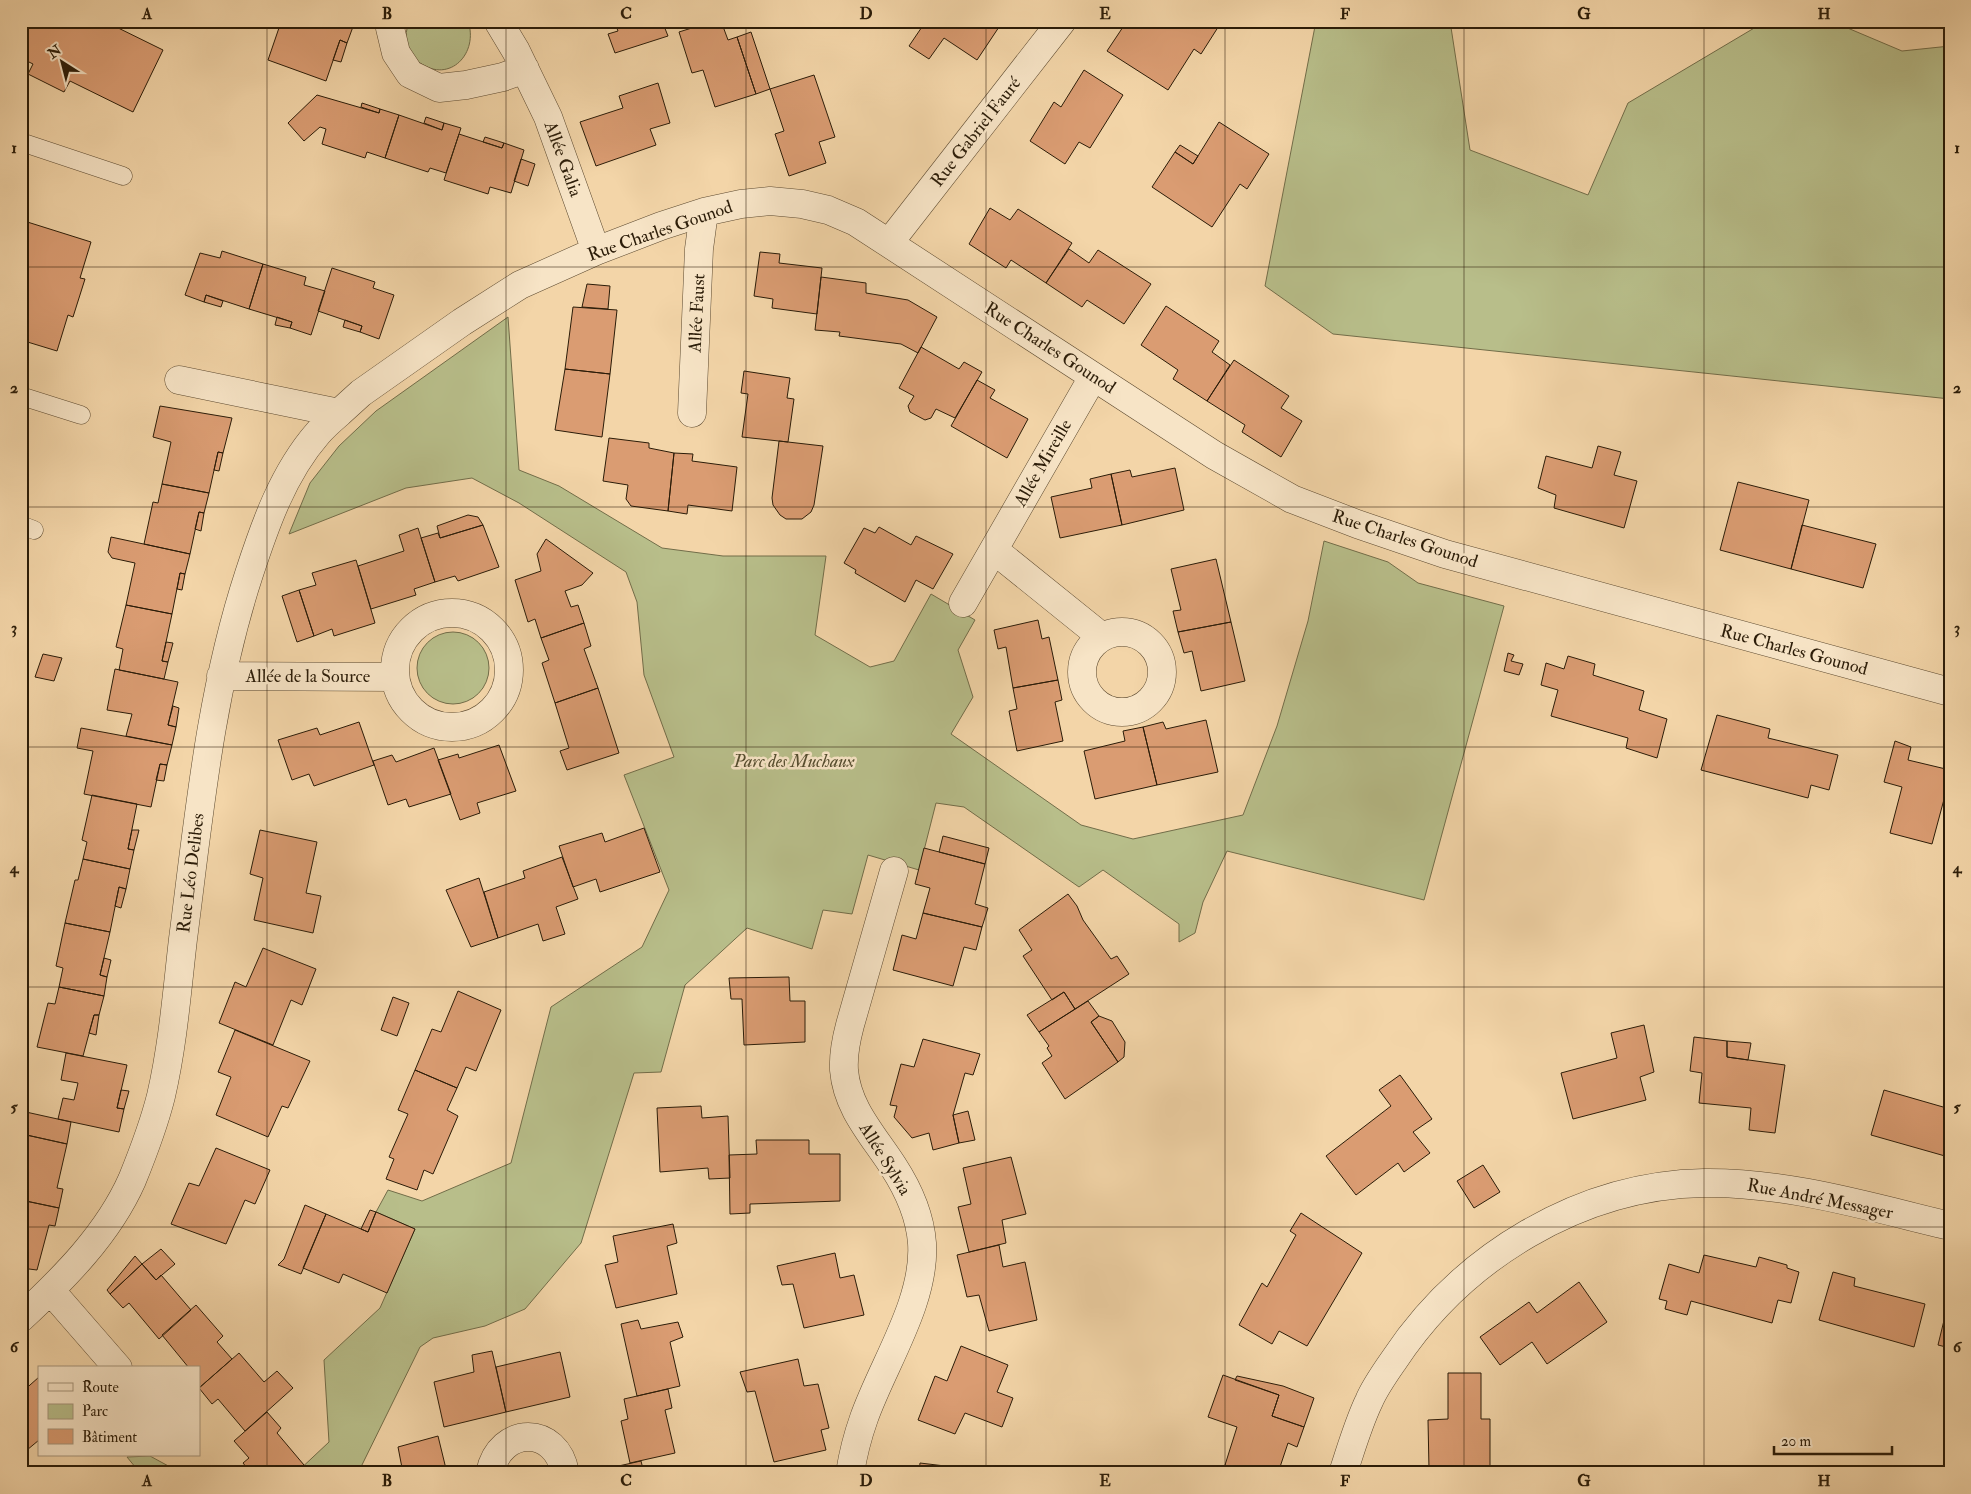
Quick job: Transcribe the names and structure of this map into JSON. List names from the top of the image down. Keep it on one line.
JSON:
{"streets":{"street":["Rue Gabriel Fauré","Allée Galia","Rue Charles Gounod","Allée Faust","Allée Mireille","Allée de la Source","Rue Léo Delibes","Allée Sylvia","Rue André Messager"]},"crossings":[["Rue Gabriel Fauré","Rue Charles Gounod"],["Allée Galia","Rue Charles Gounod"],["Rue Charles Gounod","Allée Faust"],["Rue Charles Gounod","Allée Mireille"],["Rue Charles Gounod","Rue Léo Delibes"],["Allée de la Source","Rue Léo Delibes"]],"parks":["Parc des Muchaux"],"legend":["Route","Parc","Bâtiment"],"scale_bar":"20 m","north":"top left","grid":{"columns":["A","B","C","D","E","F","G","H"],"rows":["1","2","3","4","5","6"]}}
